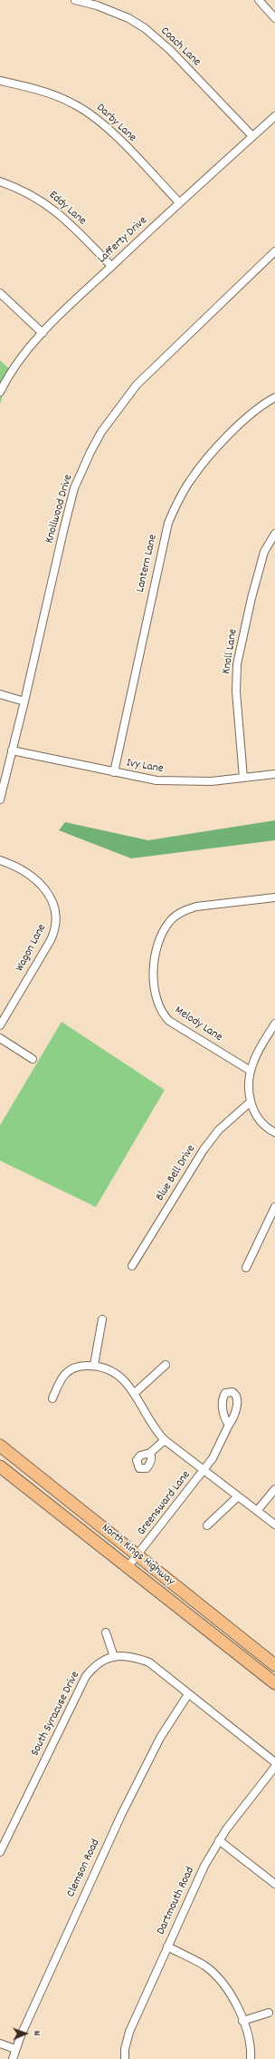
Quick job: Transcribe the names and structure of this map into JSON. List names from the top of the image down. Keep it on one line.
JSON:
{"streets":{"main road":["North Kings Highway"],"street":["Coach Lane","Darby Lane","Eddy Lane","Lafferty Drive","Knollwood Drive","Lantern Lane","Knoll Lane","Ivy Lane","Wagon Lane","Melody Lane","Blue Bell Drive","Greensward Lane","South Syracuse Drive","Clemson Road","Dartmouth Road"]},"crossings":[["Coach Lane","Lafferty Drive"],["Darby Lane","Lafferty Drive"],["Eddy Lane","Lafferty Drive"],["Knollwood Drive","Ivy Lane"],["Lantern Lane","Ivy Lane"],["Knoll Lane","Ivy Lane"],["Greensward Lane","North Kings Highway"],["South Syracuse Drive","Clemson Road"]],"north":"right"}
